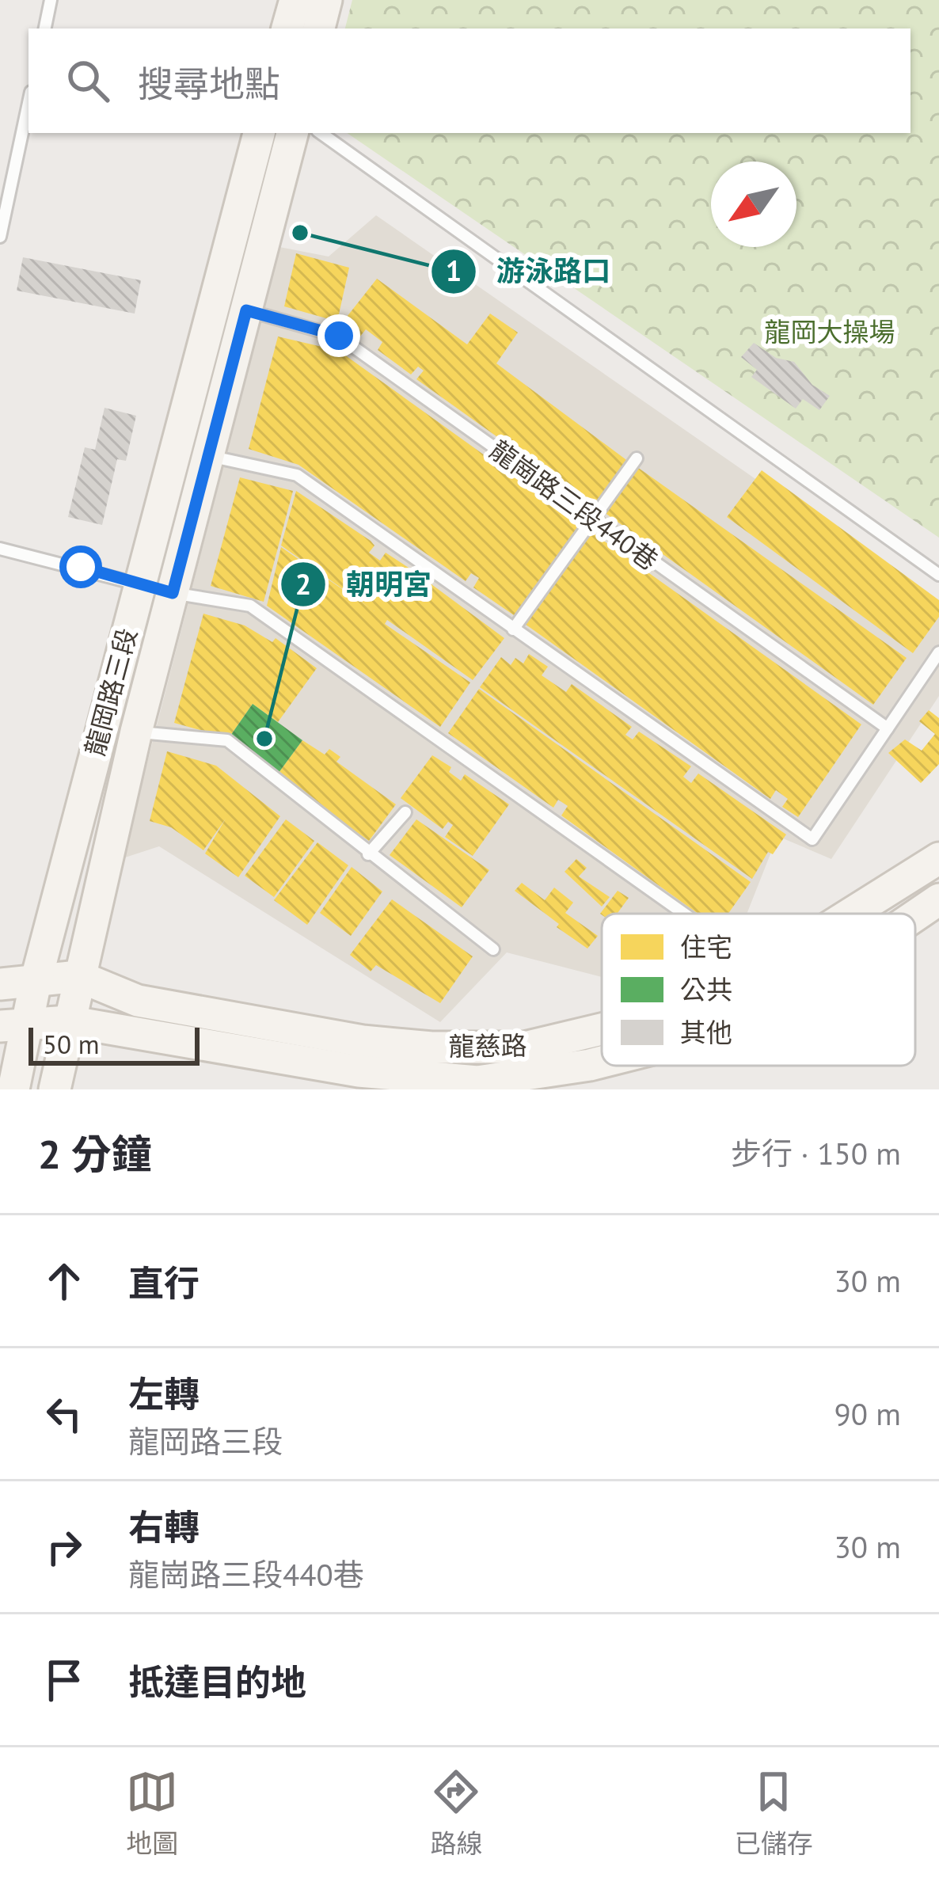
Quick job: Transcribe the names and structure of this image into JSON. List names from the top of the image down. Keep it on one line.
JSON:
{"streets":{"main road":["龍岡路三段","龍慈路"],"lane":["龍崗路三段440巷"]},"crossings":[["龍崗路三段440巷","龍岡路三段"],["龍岡路三段","龍慈路"]],"parks":["龍岡大操場"],"places":["游泳路口","朝明宮"],"legend":["住宅","公共","其他"],"scale_bar":"50 m","north":"bottom left","page":{"search":"搜尋地點","scale":"50 m","heading":["2 分鐘","步行 · 150 m"],"list":[["直行","30 m"],["左轉","龍岡路三段","90 m"],["右轉","龍崗路三段440巷","30 m"],"抵達目的地"],"nav":["地圖","路線","已儲存"]}}
